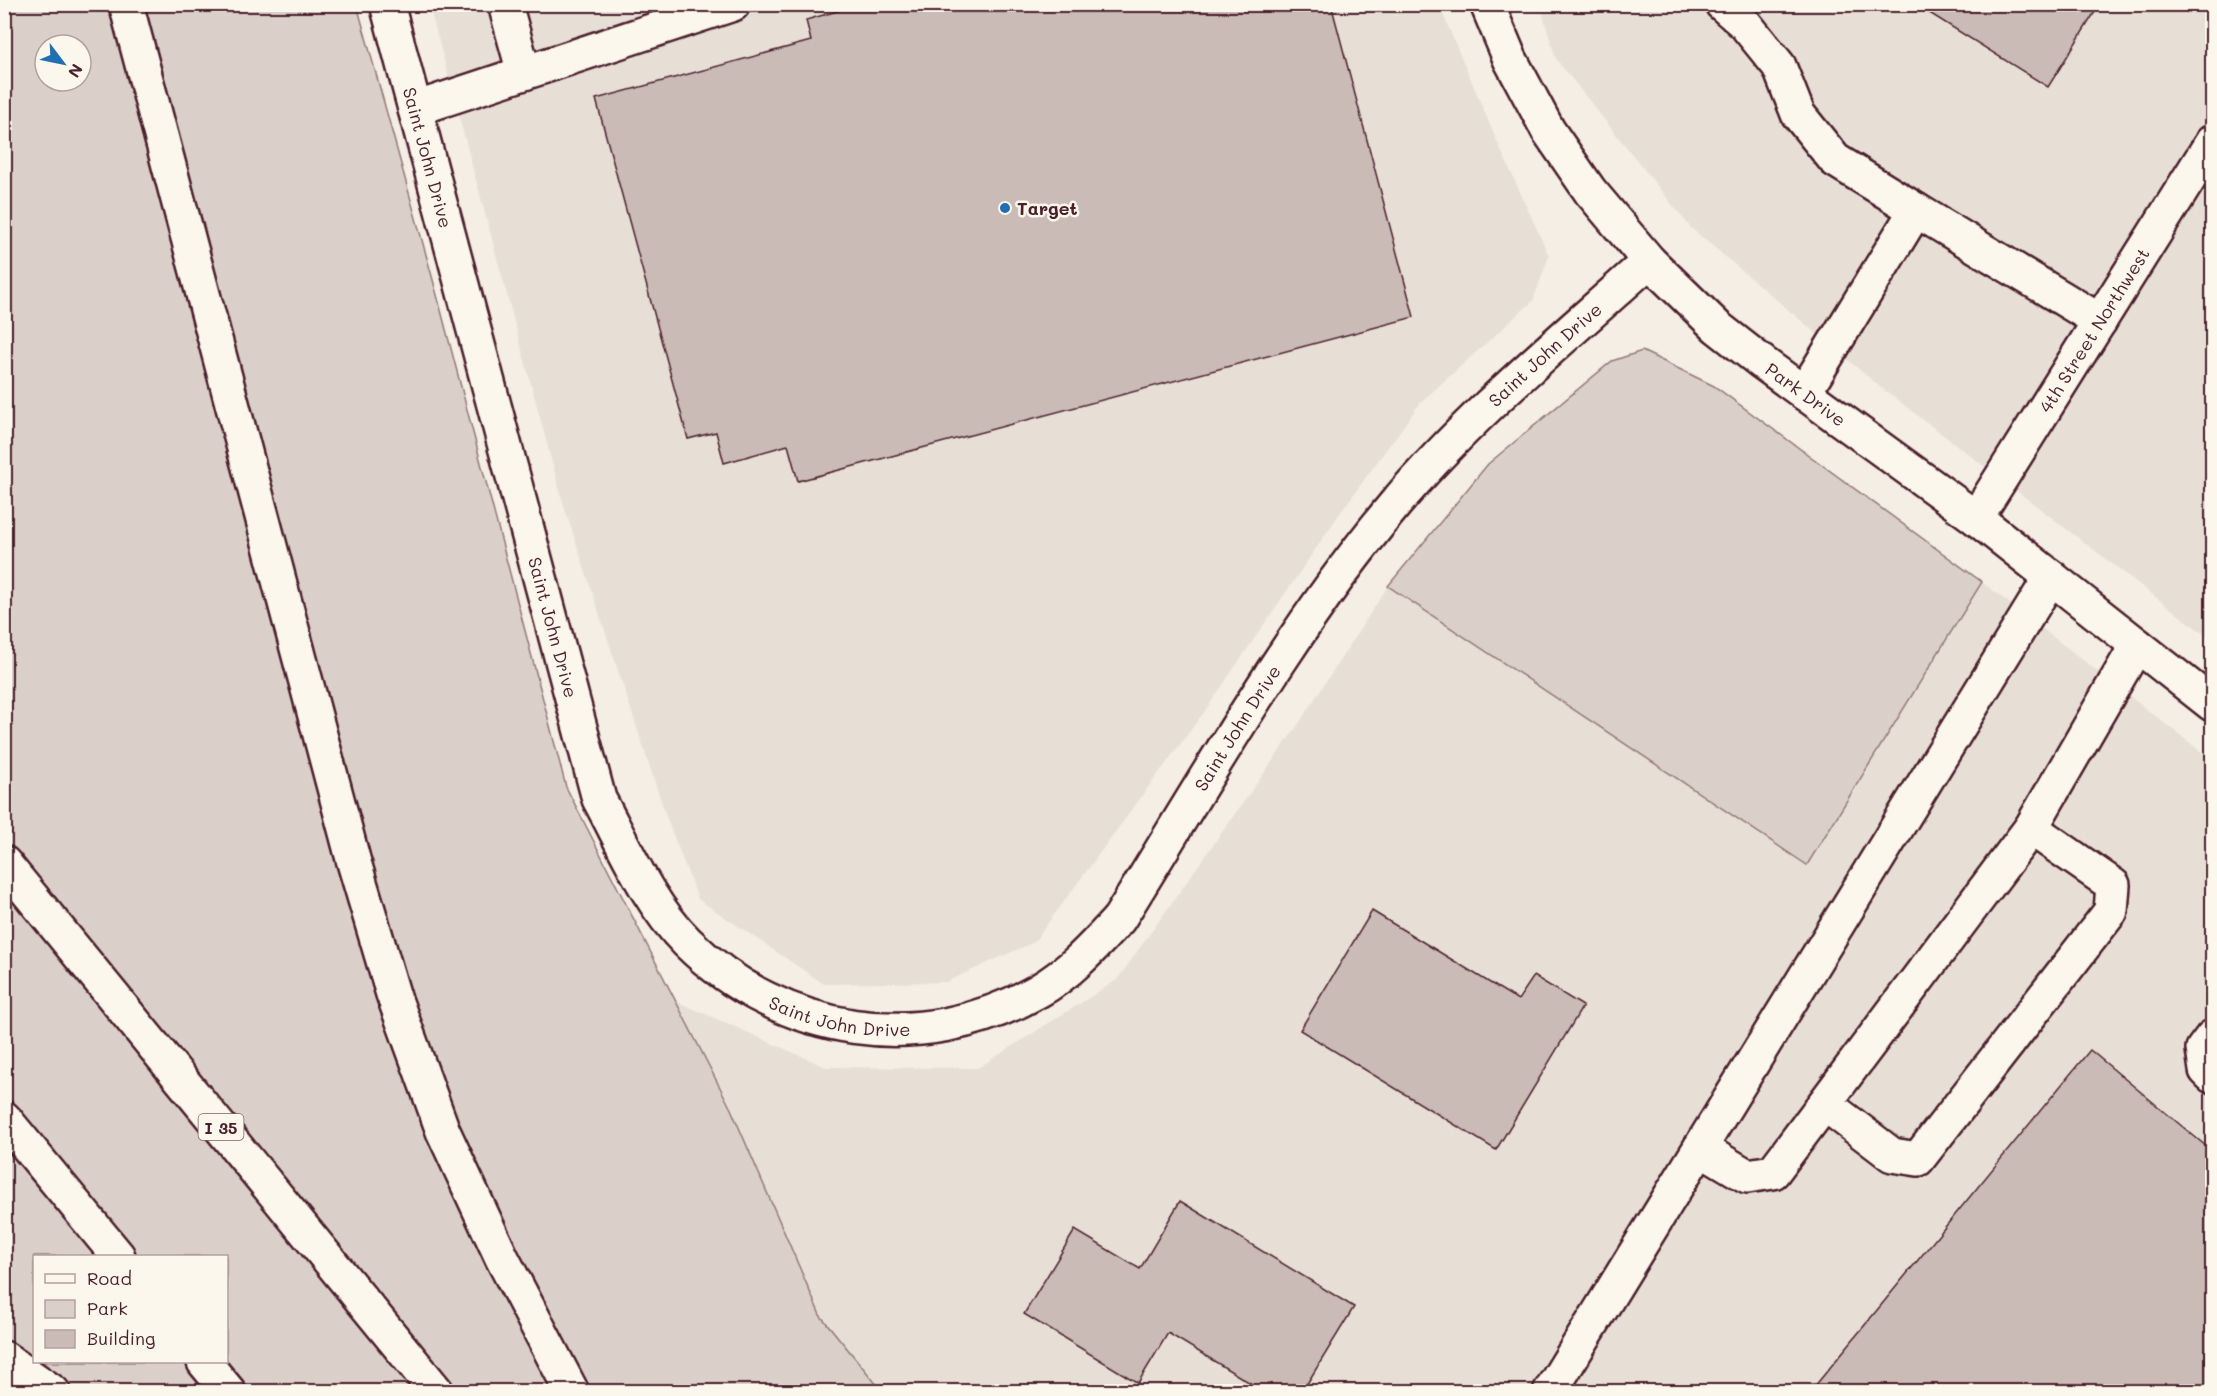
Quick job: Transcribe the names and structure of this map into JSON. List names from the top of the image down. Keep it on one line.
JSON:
{"streets":{"main road":["Saint John Drive","4th Street Northwest","Park Drive","I 35"]},"crossings":[["Saint John Drive","Park Drive"],["4th Street Northwest","Park Drive"]],"places":["Target"],"legend":["Road","Park","Building"],"north":"bottom right"}
